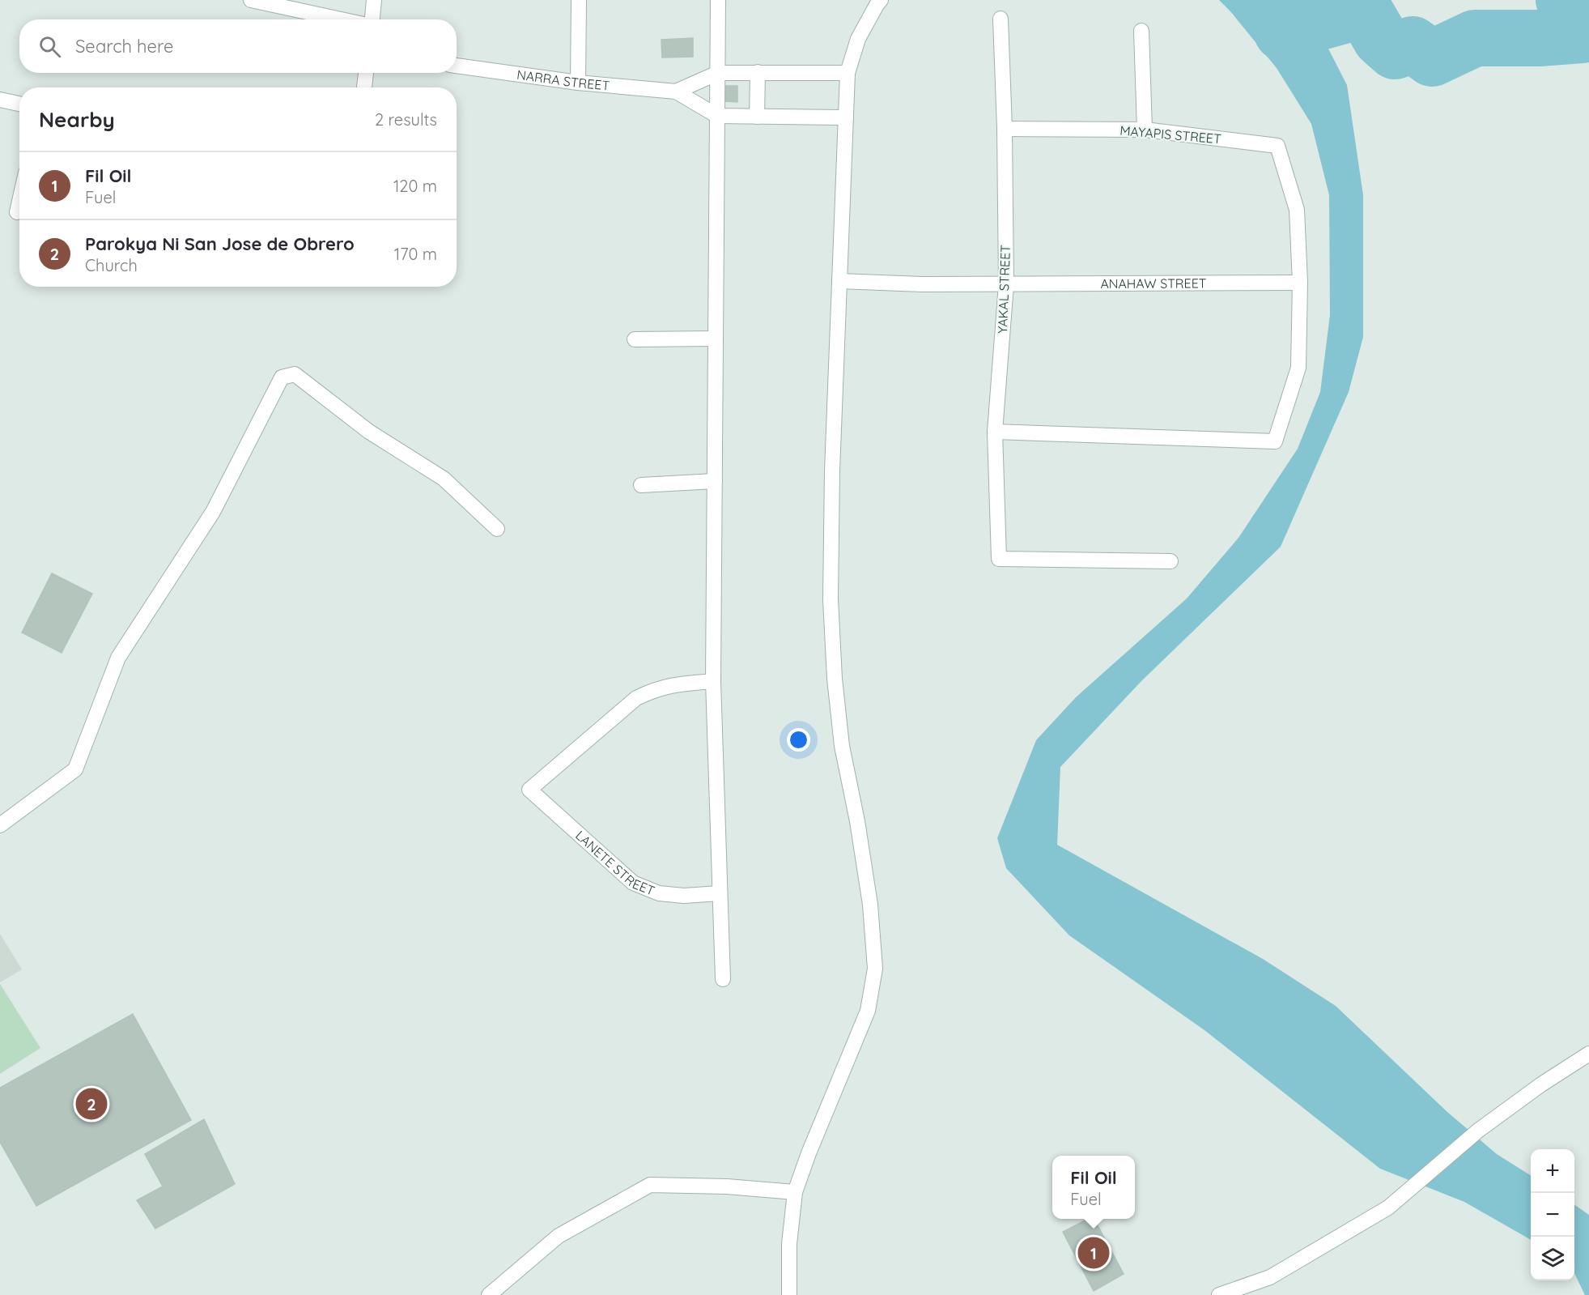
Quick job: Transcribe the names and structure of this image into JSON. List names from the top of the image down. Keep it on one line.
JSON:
{"streets":{"street":["NARRA STREET","MAYAPIS STREET","ANAHAW STREET","YAKAL STREET","LANETE STREET"]},"crossings":[["MAYAPIS STREET","ANAHAW STREET"],["MAYAPIS STREET","YAKAL STREET"],["ANAHAW STREET","YAKAL STREET"]],"page":{"search":"Search here","heading":["Nearby","2 results"],"list":[{"mark":"1","name":"Fil Oil","note":"Fuel","value":"120 m"},{"mark":"2","name":"Parokya Ni San Jose de Obrero","note":"Church","value":"170 m"}],"pins":["2","1"],"map_buttons":["+","−"],"popup":["Fil Oil","Fuel"]}}
